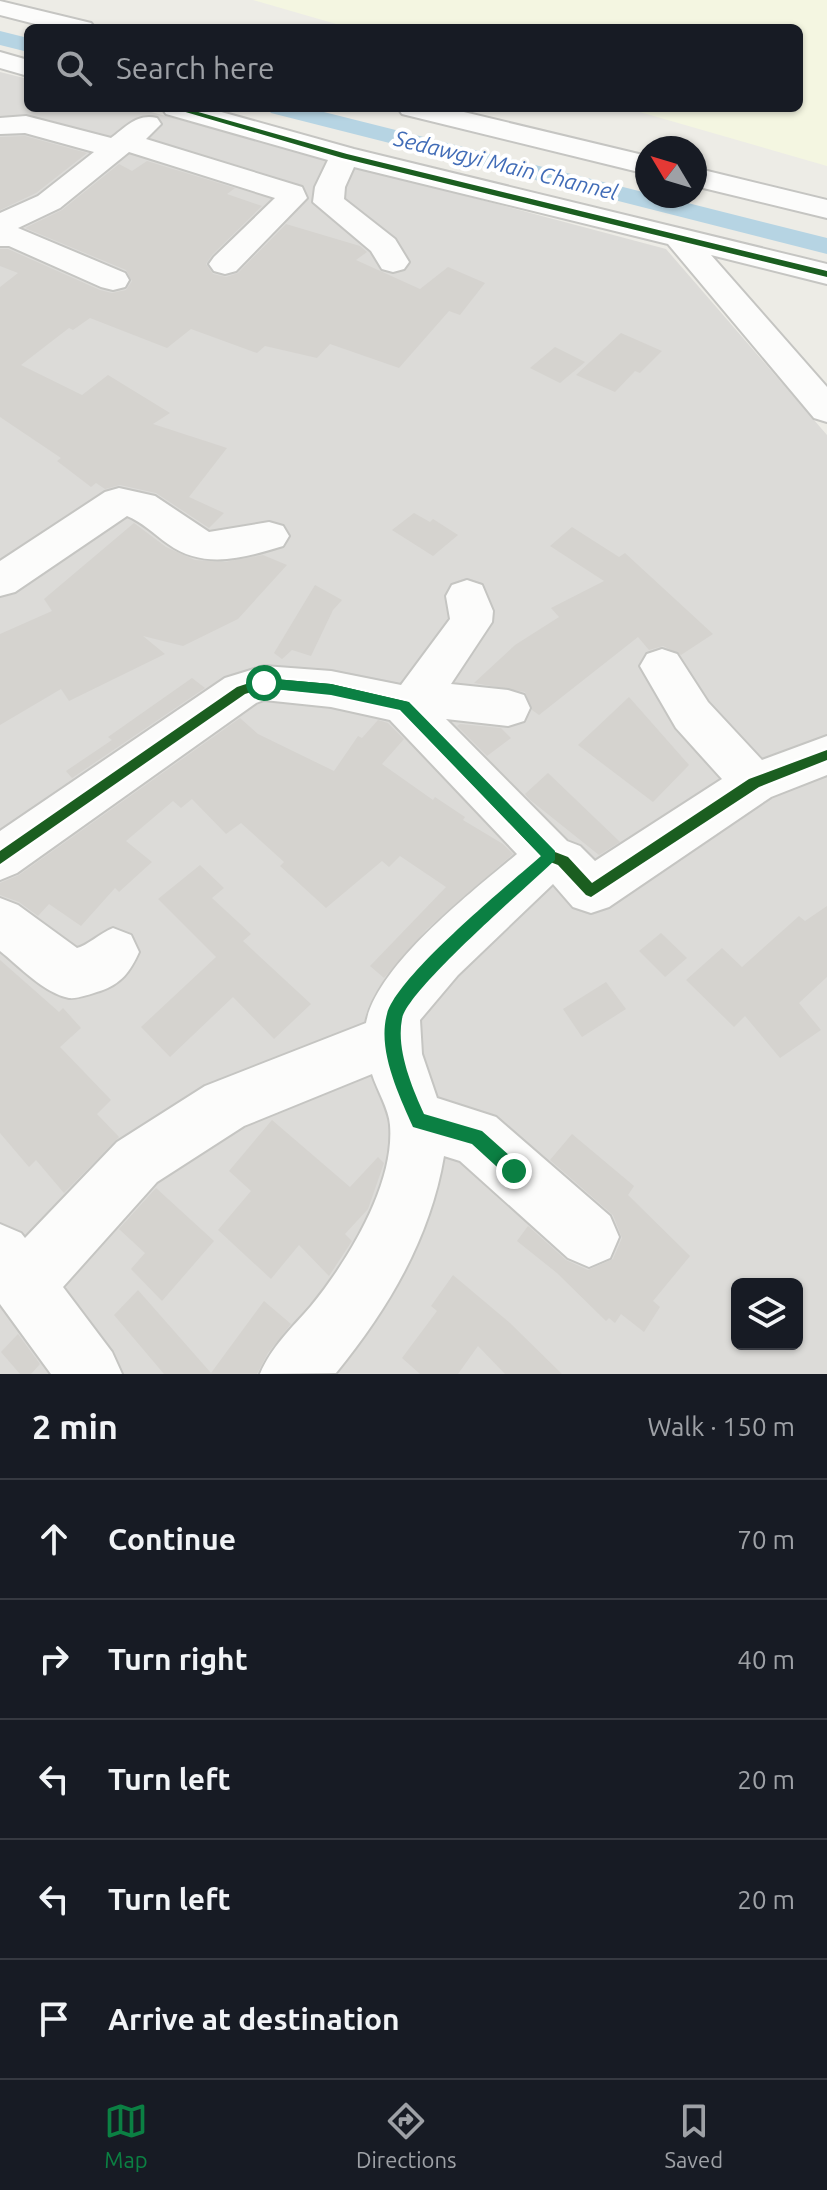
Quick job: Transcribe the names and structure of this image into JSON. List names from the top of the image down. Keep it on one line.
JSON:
{"water":["Sedawgyi Main Channel"],"north":"top left","page":{"search":"Search here","heading":["2 min","Walk · 150 m"],"list":[["Continue","70 m"],["Turn right","40 m"],["Turn left","20 m"],["Turn left","20 m"],"Arrive at destination"],"nav":["Map","Directions","Saved"]}}
